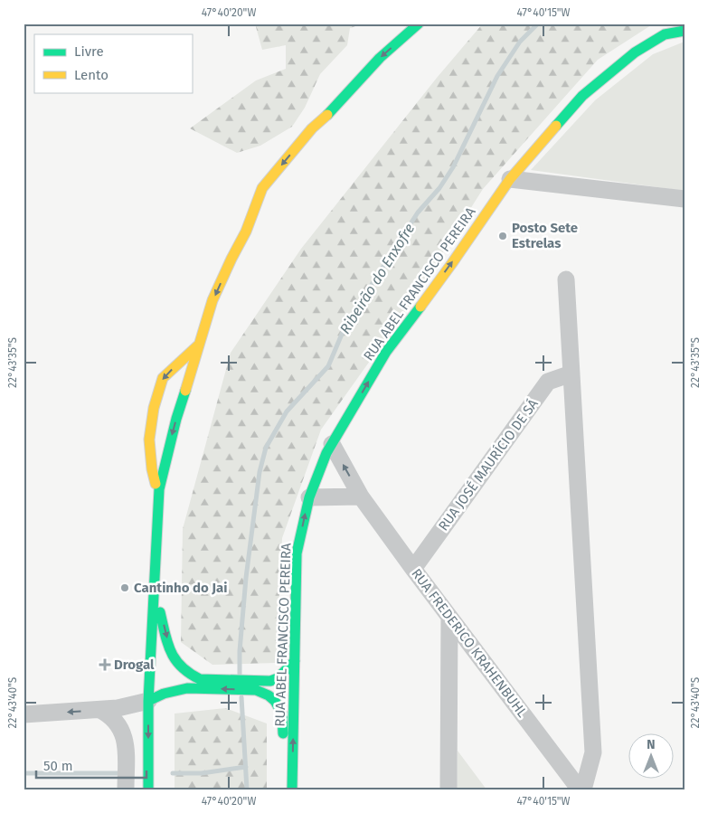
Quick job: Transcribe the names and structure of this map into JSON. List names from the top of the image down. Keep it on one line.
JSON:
{"streets":{"main road":["RUA ABEL FRANCISCO PEREIRA"],"street":["RUA JOSÉ MAURÍCIO DE SÁ","RUA FREDERICO KRAHENBUHL"]},"crossings":[["RUA ABEL FRANCISCO PEREIRA","RUA FREDERICO KRAHENBUHL"],["RUA JOSÉ MAURÍCIO DE SÁ","RUA FREDERICO KRAHENBUHL"]],"one_way":["RUA ABEL FRANCISCO PEREIRA"],"water":["Ribeirão do Enxofre"],"places":{"other":["Posto Sete Estrelas","Cantinho do Jai"],"health":["Drogal"]},"legend":["Livre","Lento"],"scale_bar":"50 m","north":"top","coordinates":["47°40'20\"W","47°40'15\"W","22°43'35\"S","22°43'40\"S"]}
